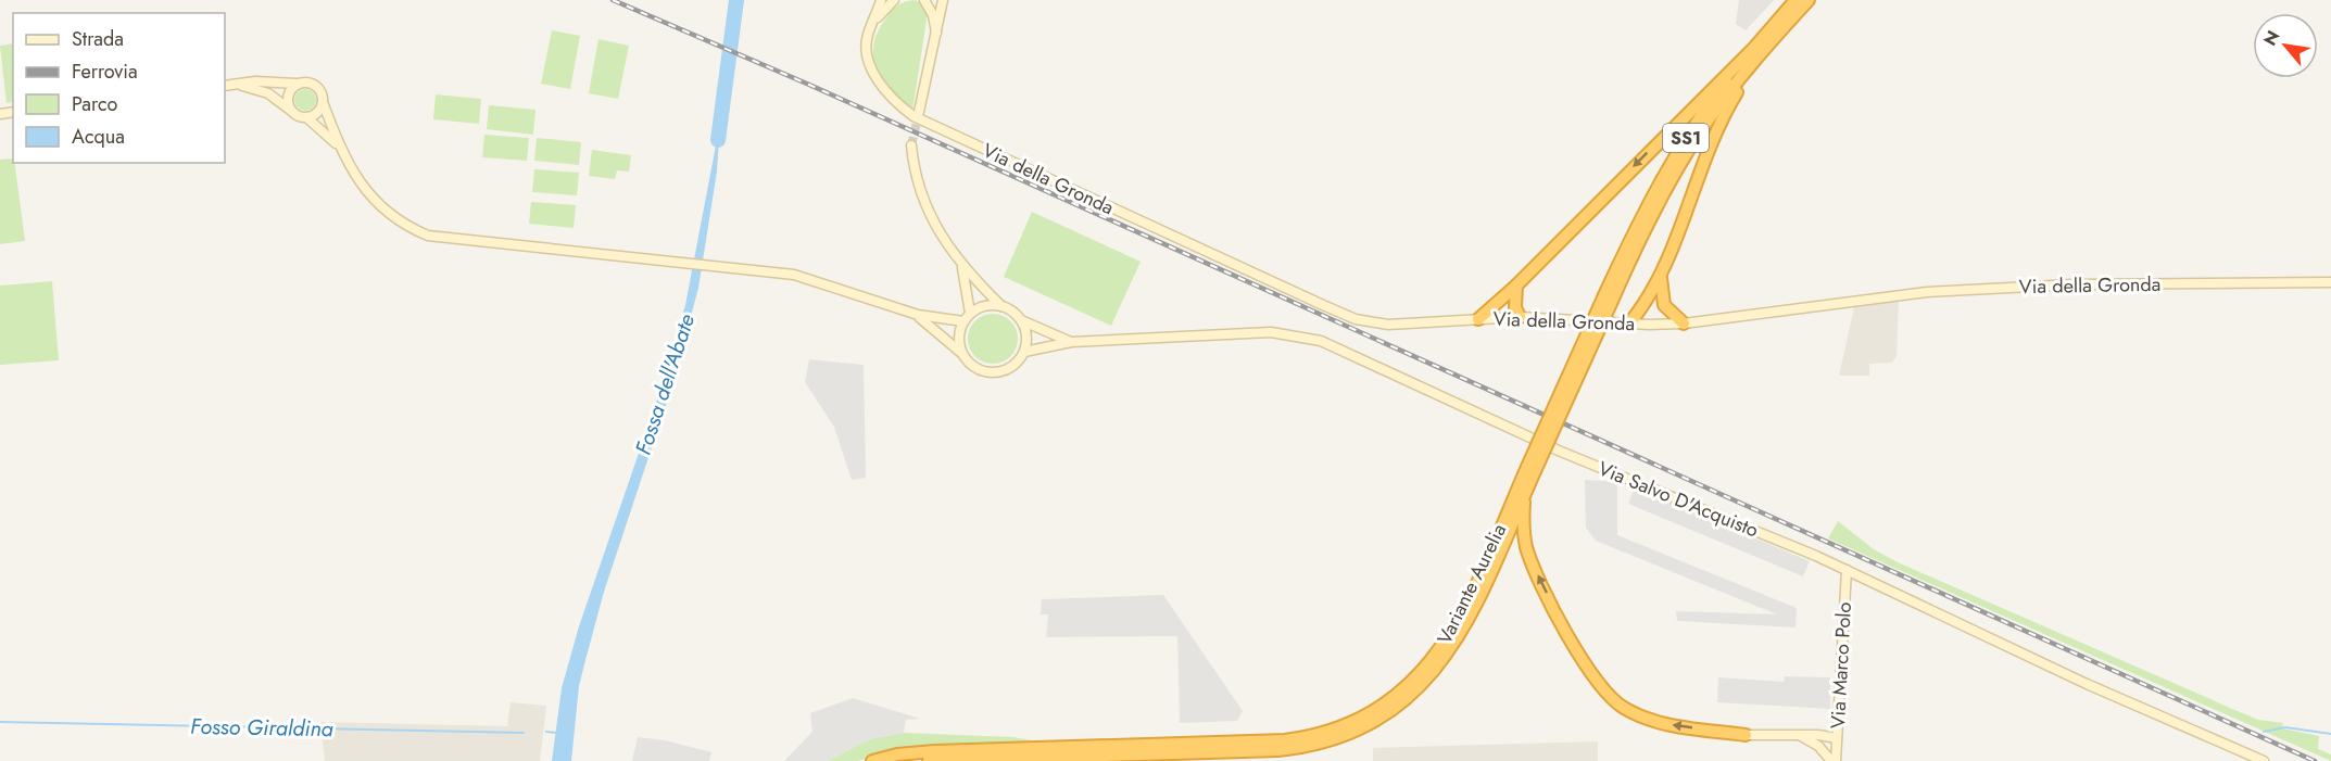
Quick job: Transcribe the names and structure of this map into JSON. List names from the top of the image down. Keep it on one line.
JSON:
{"streets":{"highway":["SS1","Variante Aurelia"],"street":["Via della Gronda","Via Salvo D'Acquisto","Via Marco Polo"]},"crossings":[["Via Salvo D'Acquisto","Via Marco Polo"]],"water":["Fossa dell'Abate","Fosso Giraldina"],"legend":["Strada","Ferrovia","Parco","Acqua"],"north":"top left"}
